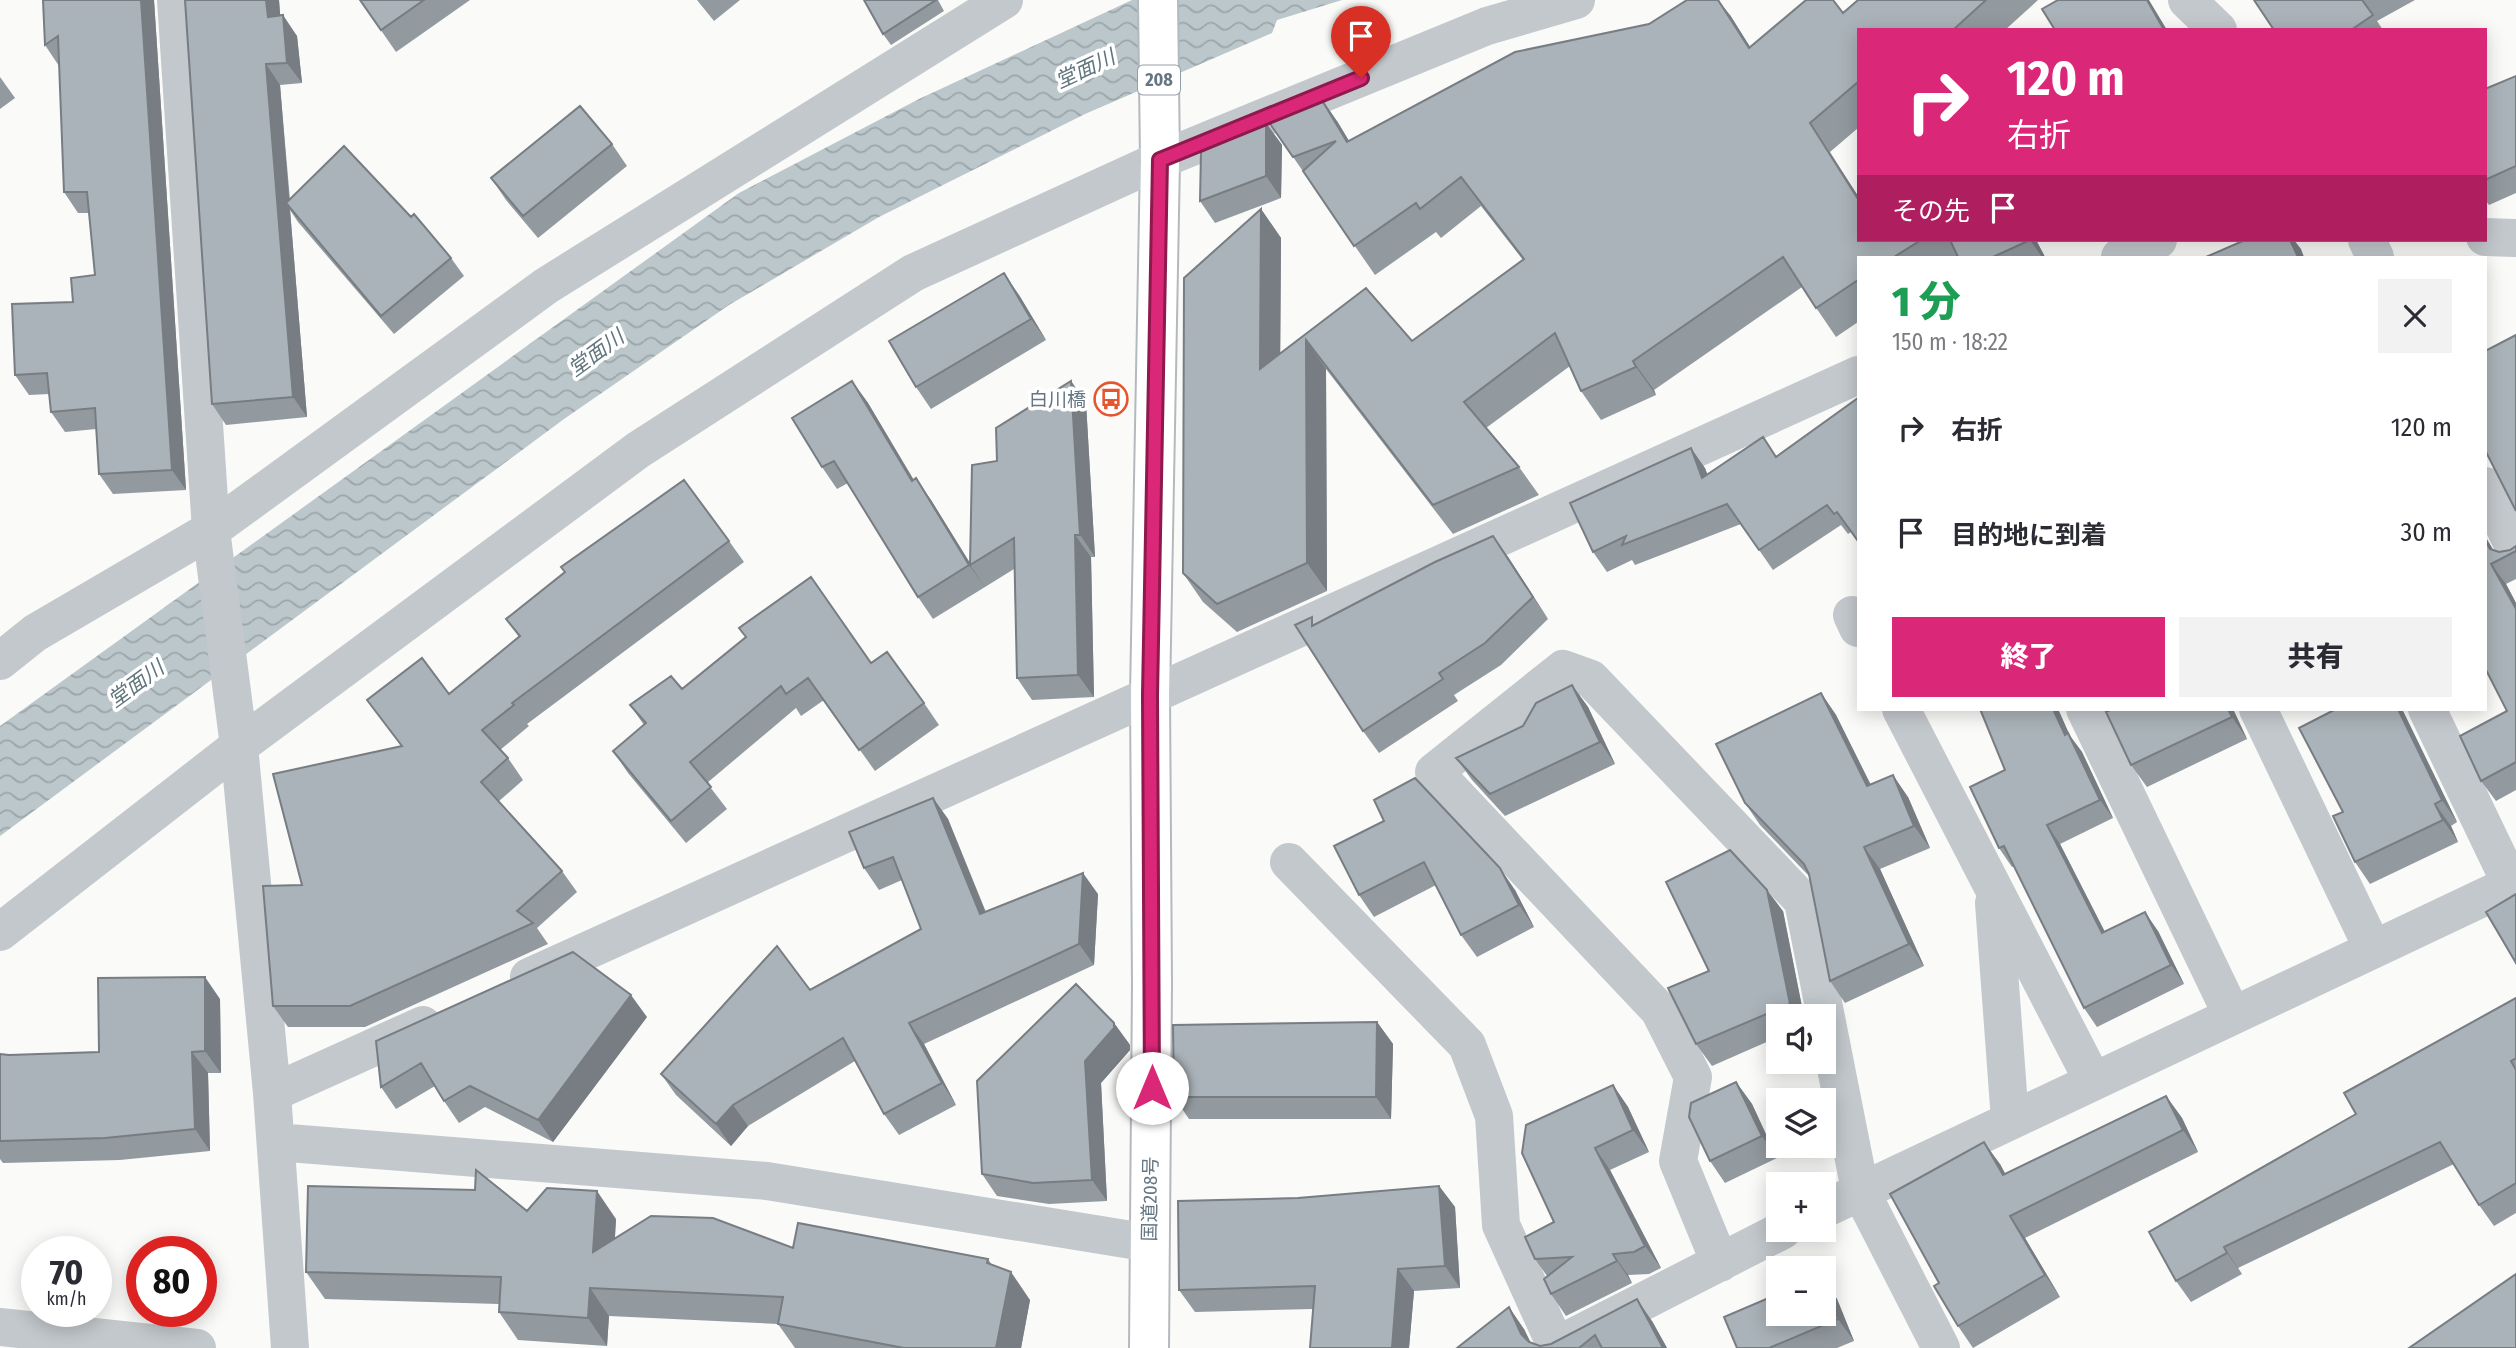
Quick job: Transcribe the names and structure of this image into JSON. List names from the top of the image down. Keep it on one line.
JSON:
{"streets":{"highway":["208","国道208号"]},"water":["堂面川"],"places":{"bus stop":["白川橋"]},"page":{"turn":["120 m","右折"],"then":"その先","heading":["1 分","150 m · 18:22"],"list":[{"name":"右折","value":"120 m"},{"name":"目的地に到着","value":"30 m"}],"buttons":["終了","共有"],"map_buttons":["+","−"],"speed":"70 km/h","limit":"80"}}
